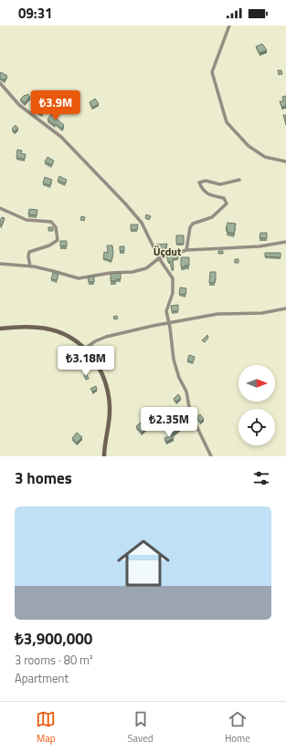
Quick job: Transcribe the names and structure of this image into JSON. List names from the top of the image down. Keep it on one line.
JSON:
{"districts":["Üçdut"],"north":"right","page":{"status":"09:31","price":["₺3.9M","₺3.18M","₺2.35M"],"heading":"3 homes","list":[{"name":"₺3,900,000","note":"3 rooms · 80 m² · Apartment"}],"tabs":["Map","Saved","Home"]}}
